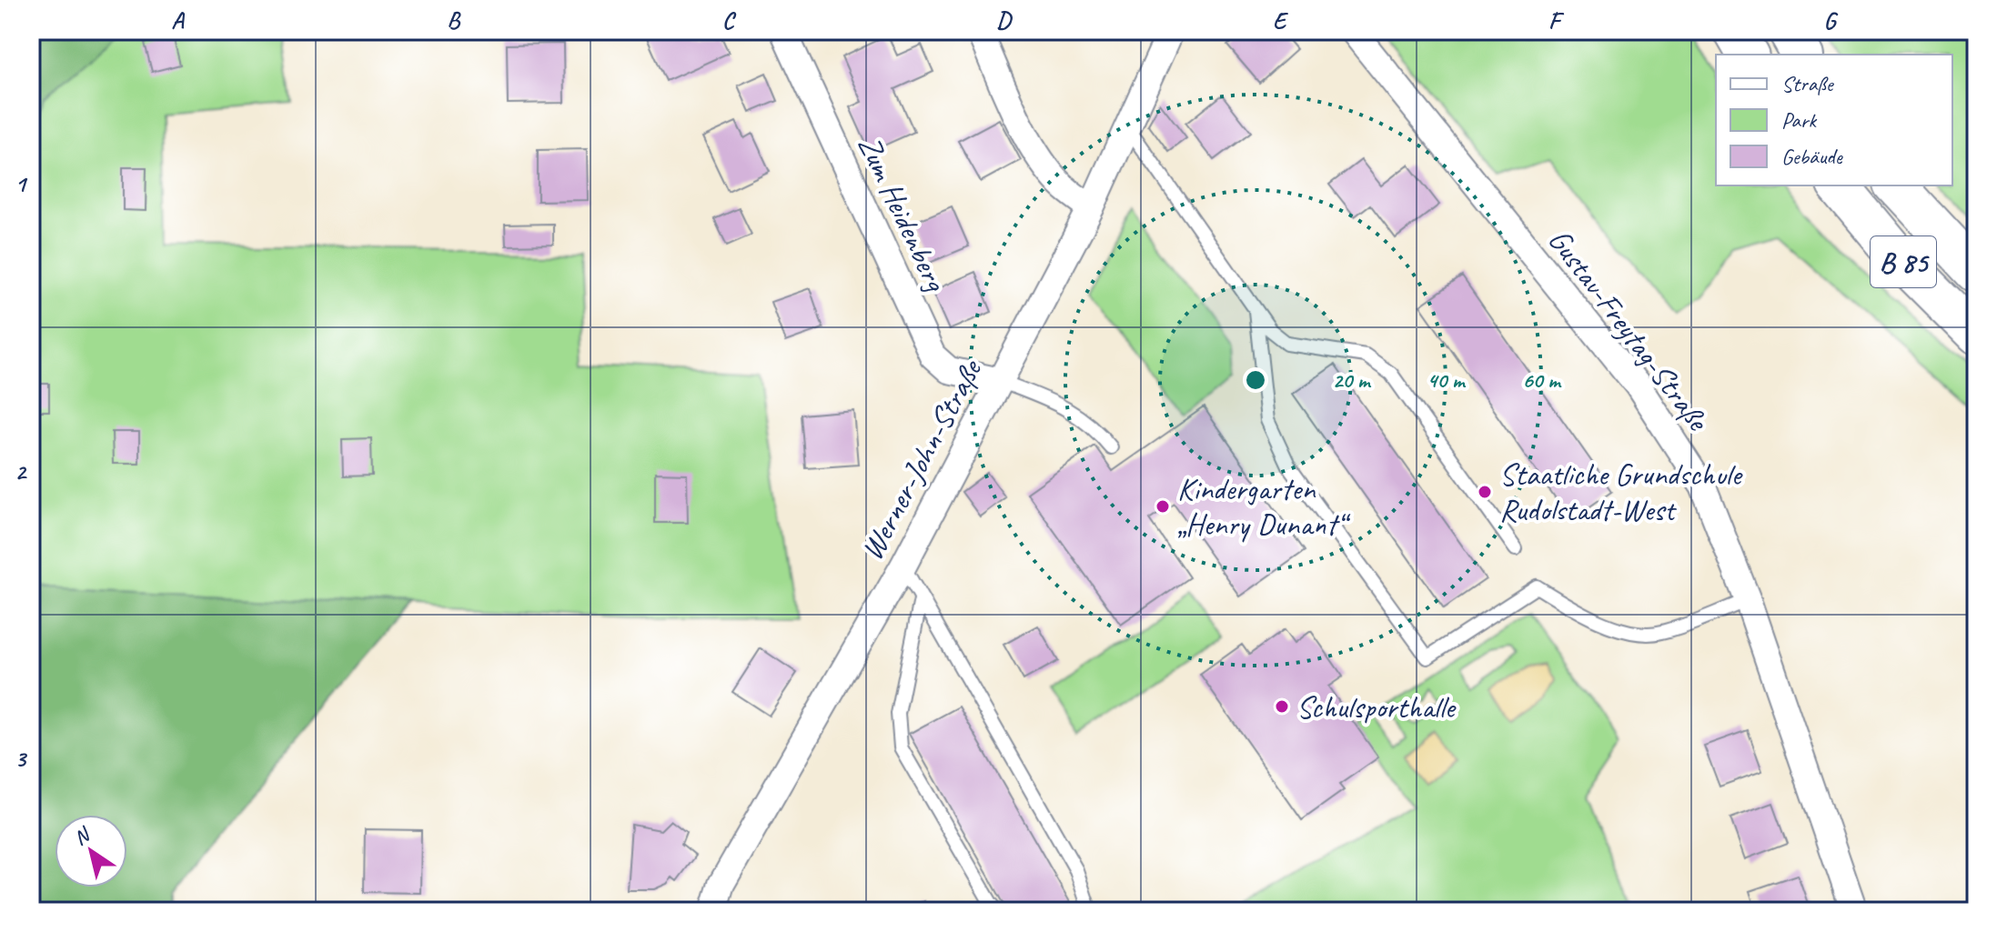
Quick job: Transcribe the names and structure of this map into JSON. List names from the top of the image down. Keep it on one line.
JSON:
{"streets":{"main road":["B 85"],"street":["Zum Heidenberg","Gustav-Freytag-Straße","Werner-John-Straße"]},"crossings":[["Zum Heidenberg","Werner-John-Straße"]],"places":["Staatliche Grundschule Rudolstadt-West","Kindergarten „Henry Dunant“","Schulsporthalle"],"legend":["Straße","Park","Gebäude"],"north":"top left","grid":{"columns":["A","B","C","D","E","F","G"],"rows":["1","2","3"]},"rings":["20 m","40 m","60 m"]}
